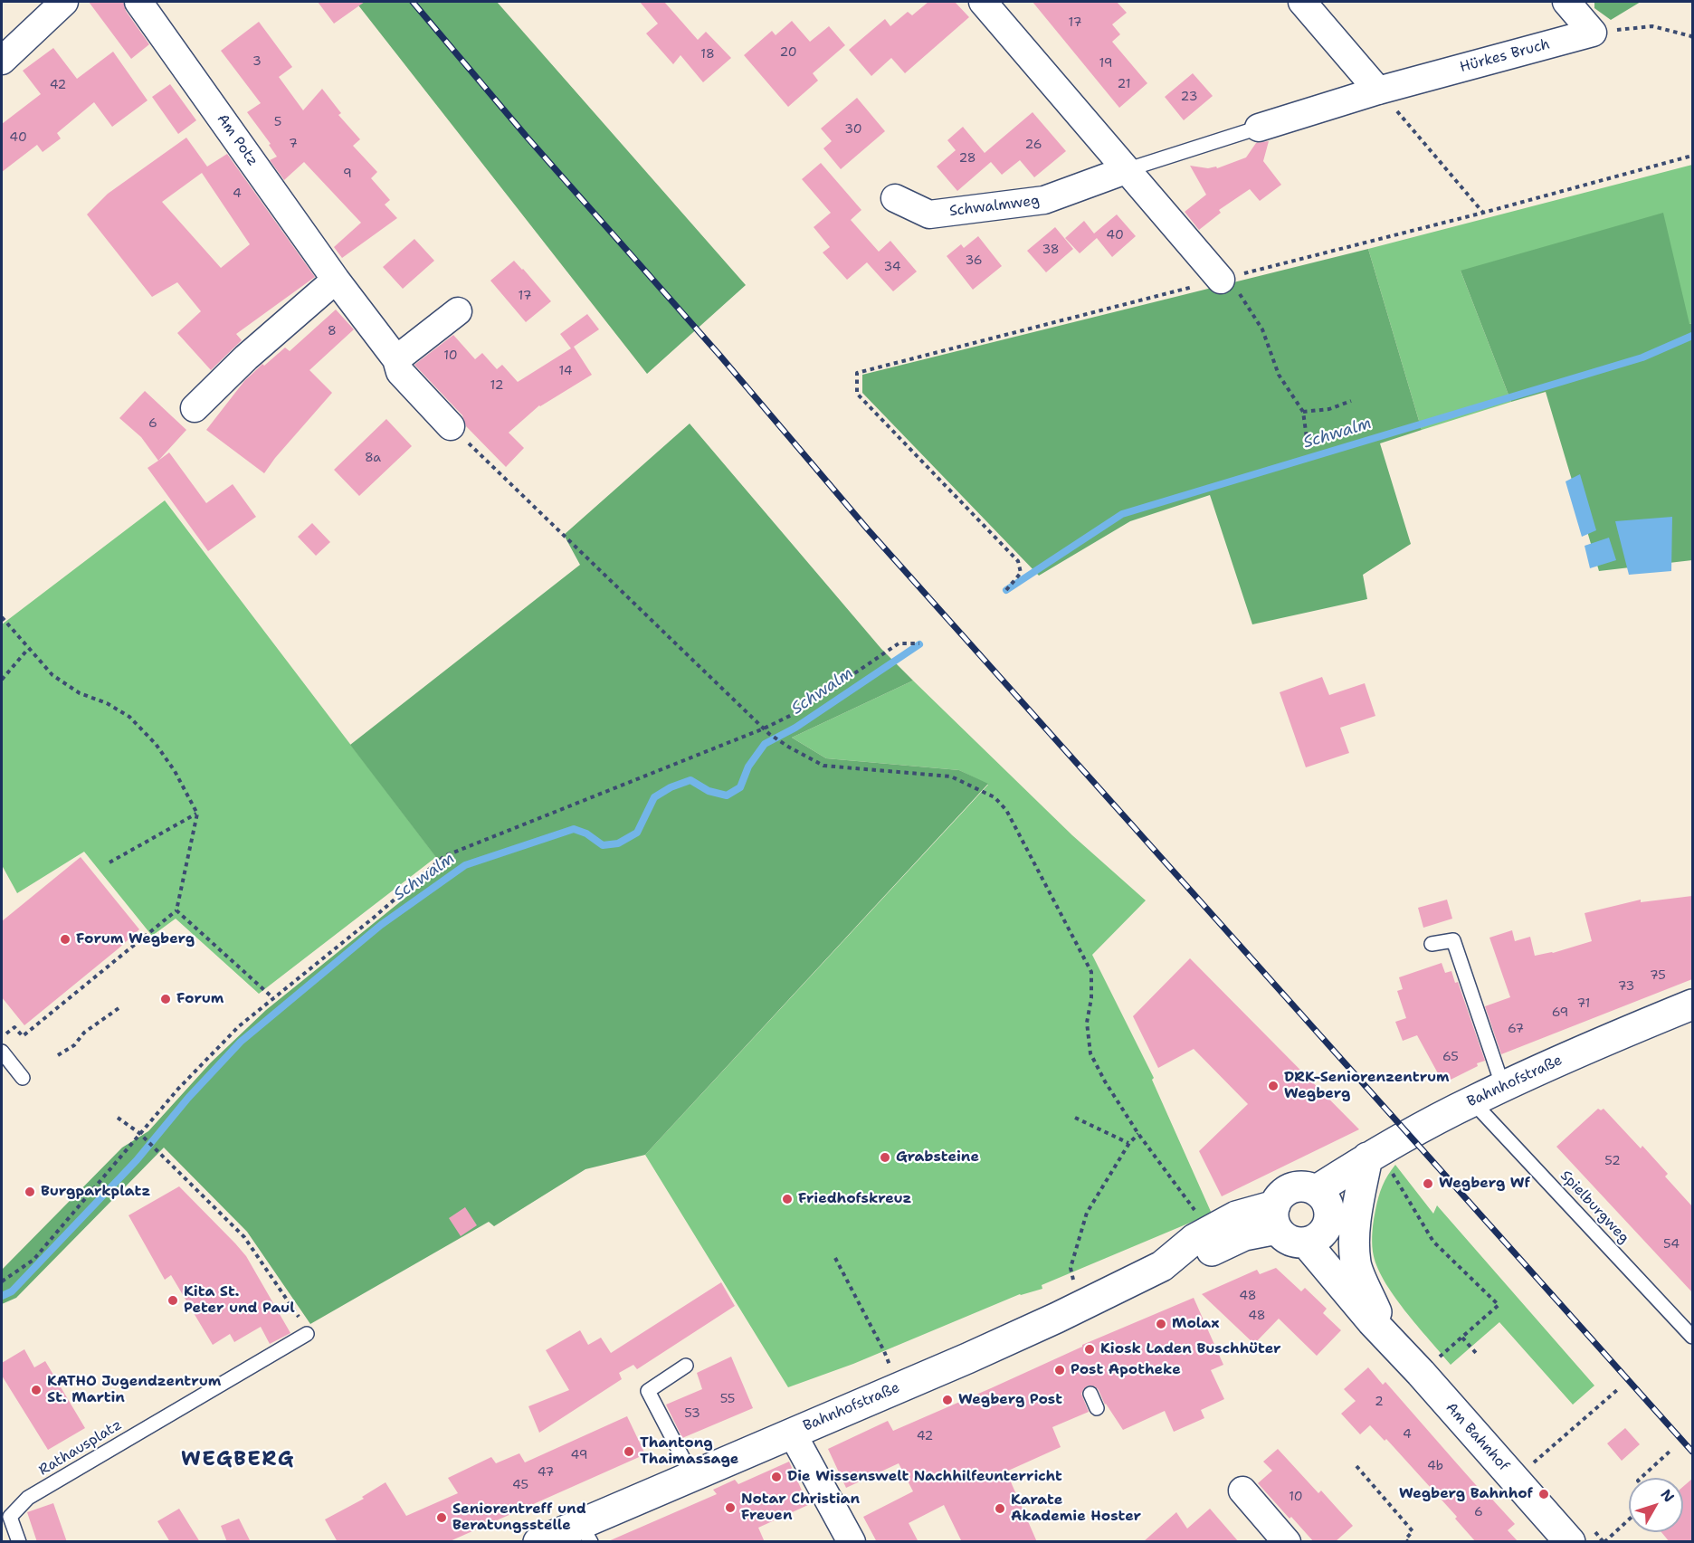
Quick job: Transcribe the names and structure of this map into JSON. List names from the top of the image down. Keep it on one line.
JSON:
{"streets":{"street":["Hürkes Bruch","Am Potz","Schwalmweg","Bahnhofstraße","Am Bahnhof"],"lane":["Spielburgweg","Rathausplatz"]},"crossings":[["Bahnhofstraße","Spielburgweg"],["Bahnhofstraße","Am Bahnhof"]],"districts":["WEGBERG"],"water":["Schwalm"],"places":["Forum Wegberg","Forum","DRK-Seniorenzentrum Wegberg","Grabsteine","Wegberg Wf","Burgparkplatz","Friedhofskreuz","Kita St. Peter und Paul","Molax","Kiosk Laden Buschhüter","Post Apotheke","KATHO Jugendzentrum St. Martin","Wegberg Post","Thantong Thaimassage","Die Wissenswelt Nachhilfeunterricht","Wegberg Bahnhof","Notar Christian Freuen","Karate Akademie Hoster","Seniorentreff und Beratungsstelle"],"house_numbers":["17","20","18","3","19","21","42","23","5","30","40","7","26","28","9","4","40","38","36","34","17","8","10","14","12","6","8a","75","73","71","69","67","65","52","54","48","48","55","2","53","4","42","49","4b","47","45","10","6"],"north":"top right"}
